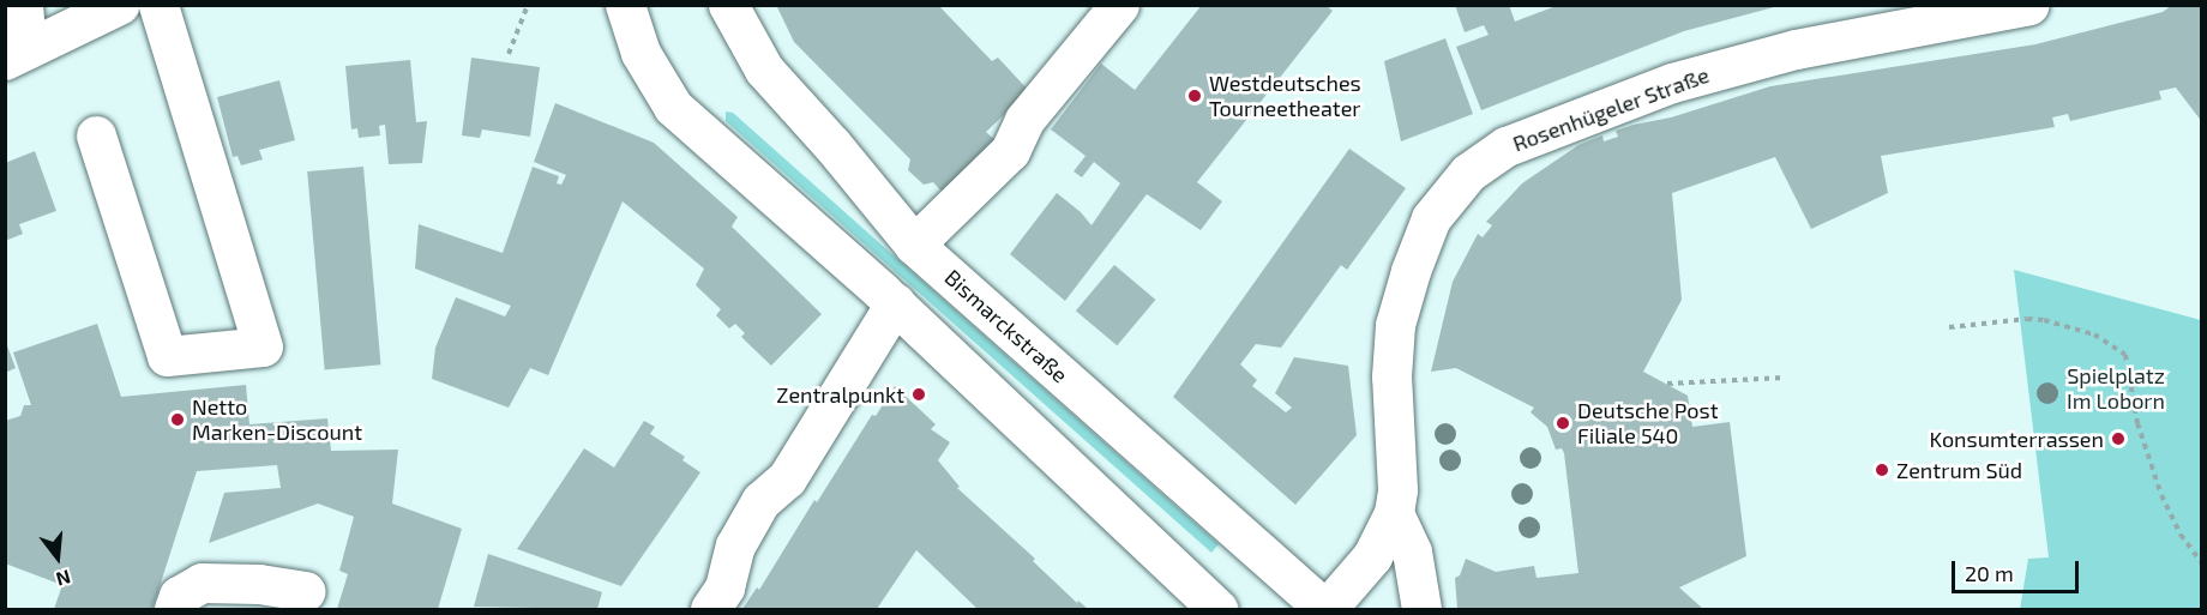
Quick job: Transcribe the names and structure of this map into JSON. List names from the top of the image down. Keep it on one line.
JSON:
{"streets":{"main road":["Rosenhügeler Straße","Bismarckstraße"]},"crossings":[["Rosenhügeler Straße","Bismarckstraße"]],"parks":["Spielplatz Im Loborn"],"places":["Westdeutsches Tourneetheater","Zentralpunkt","Netto Marken-Discount","Deutsche Post Filiale 540","Konsumterrassen","Zentrum Süd"],"scale_bar":"20 m","north":"bottom"}
